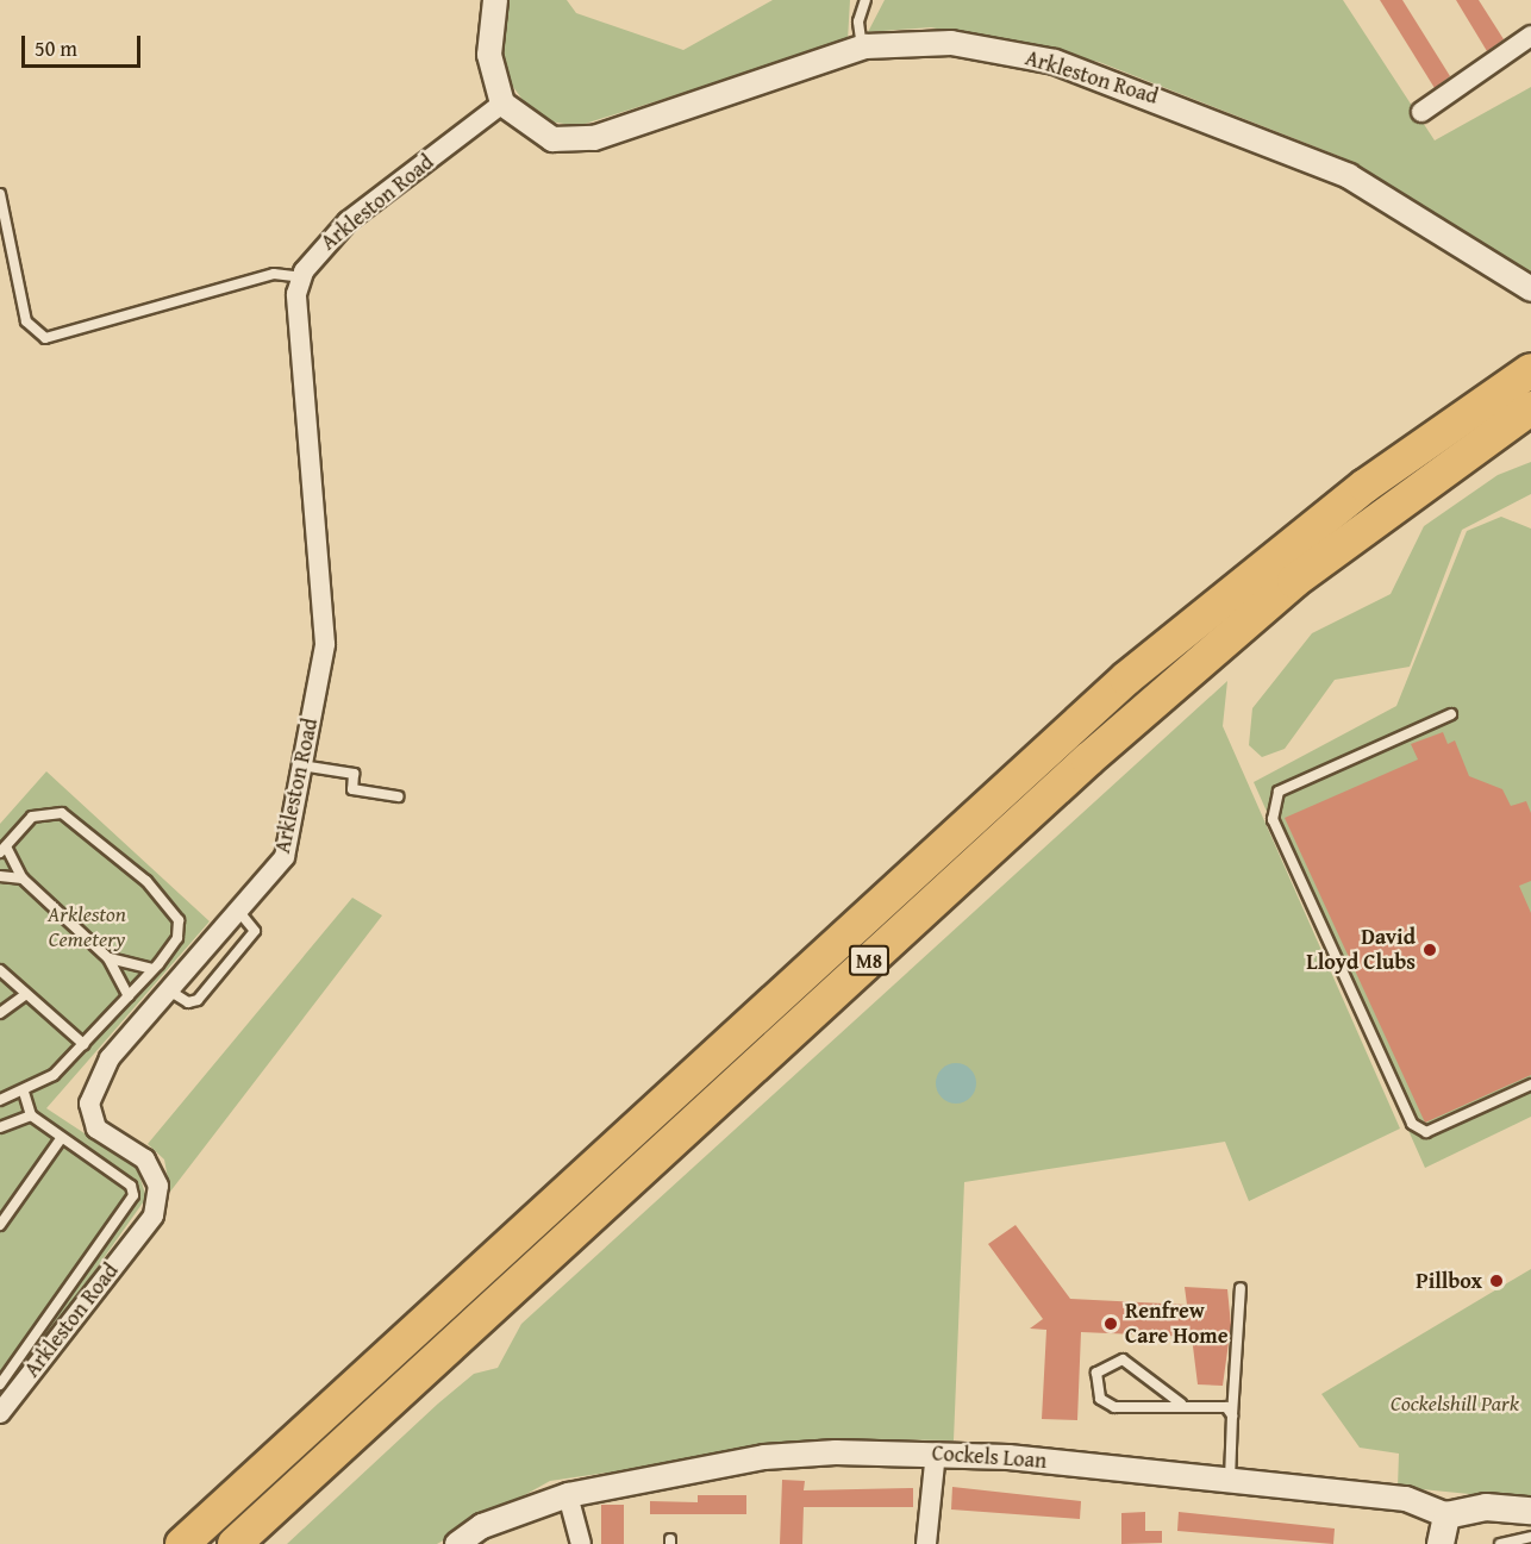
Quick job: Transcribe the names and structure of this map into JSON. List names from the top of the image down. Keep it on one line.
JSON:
{"streets":{"highway":["M8"],"street":["Arkleston Road","Cockels Loan"]},"parks":["Arkleston Cemetery","Cockelshill Park"],"places":["David Lloyd Clubs","Pillbox","Renfrew Care Home"],"scale_bar":"50 m"}
